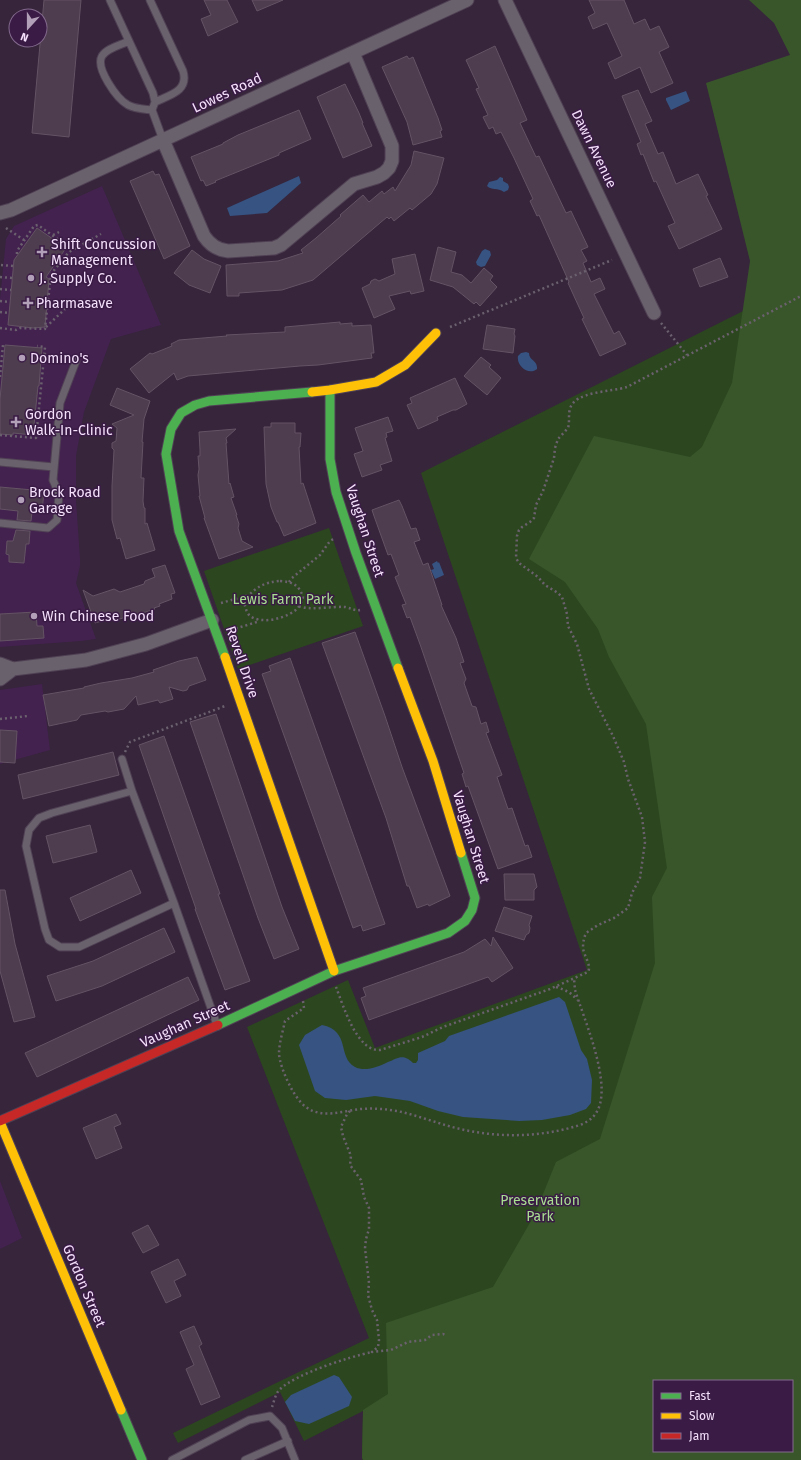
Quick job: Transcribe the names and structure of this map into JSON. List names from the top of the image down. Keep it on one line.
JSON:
{"streets":{"street":["Lowes Road","Dawn Avenue","Vaughan Street","Revell Drive","Gordon Street"]},"crossings":[["Vaughan Street","Revell Drive"],["Vaughan Street","Gordon Street"]],"parks":["Lewis Farm Park","Preservation Park"],"places":{"health":["Shift Concussion Management","Pharmasave","Gordon Walk-In-Clinic"],"other":["J. Supply Co.","Domino's","Brock Road Garage","Win Chinese Food"]},"legend":["Fast","Slow","Jam"],"north":"bottom"}
